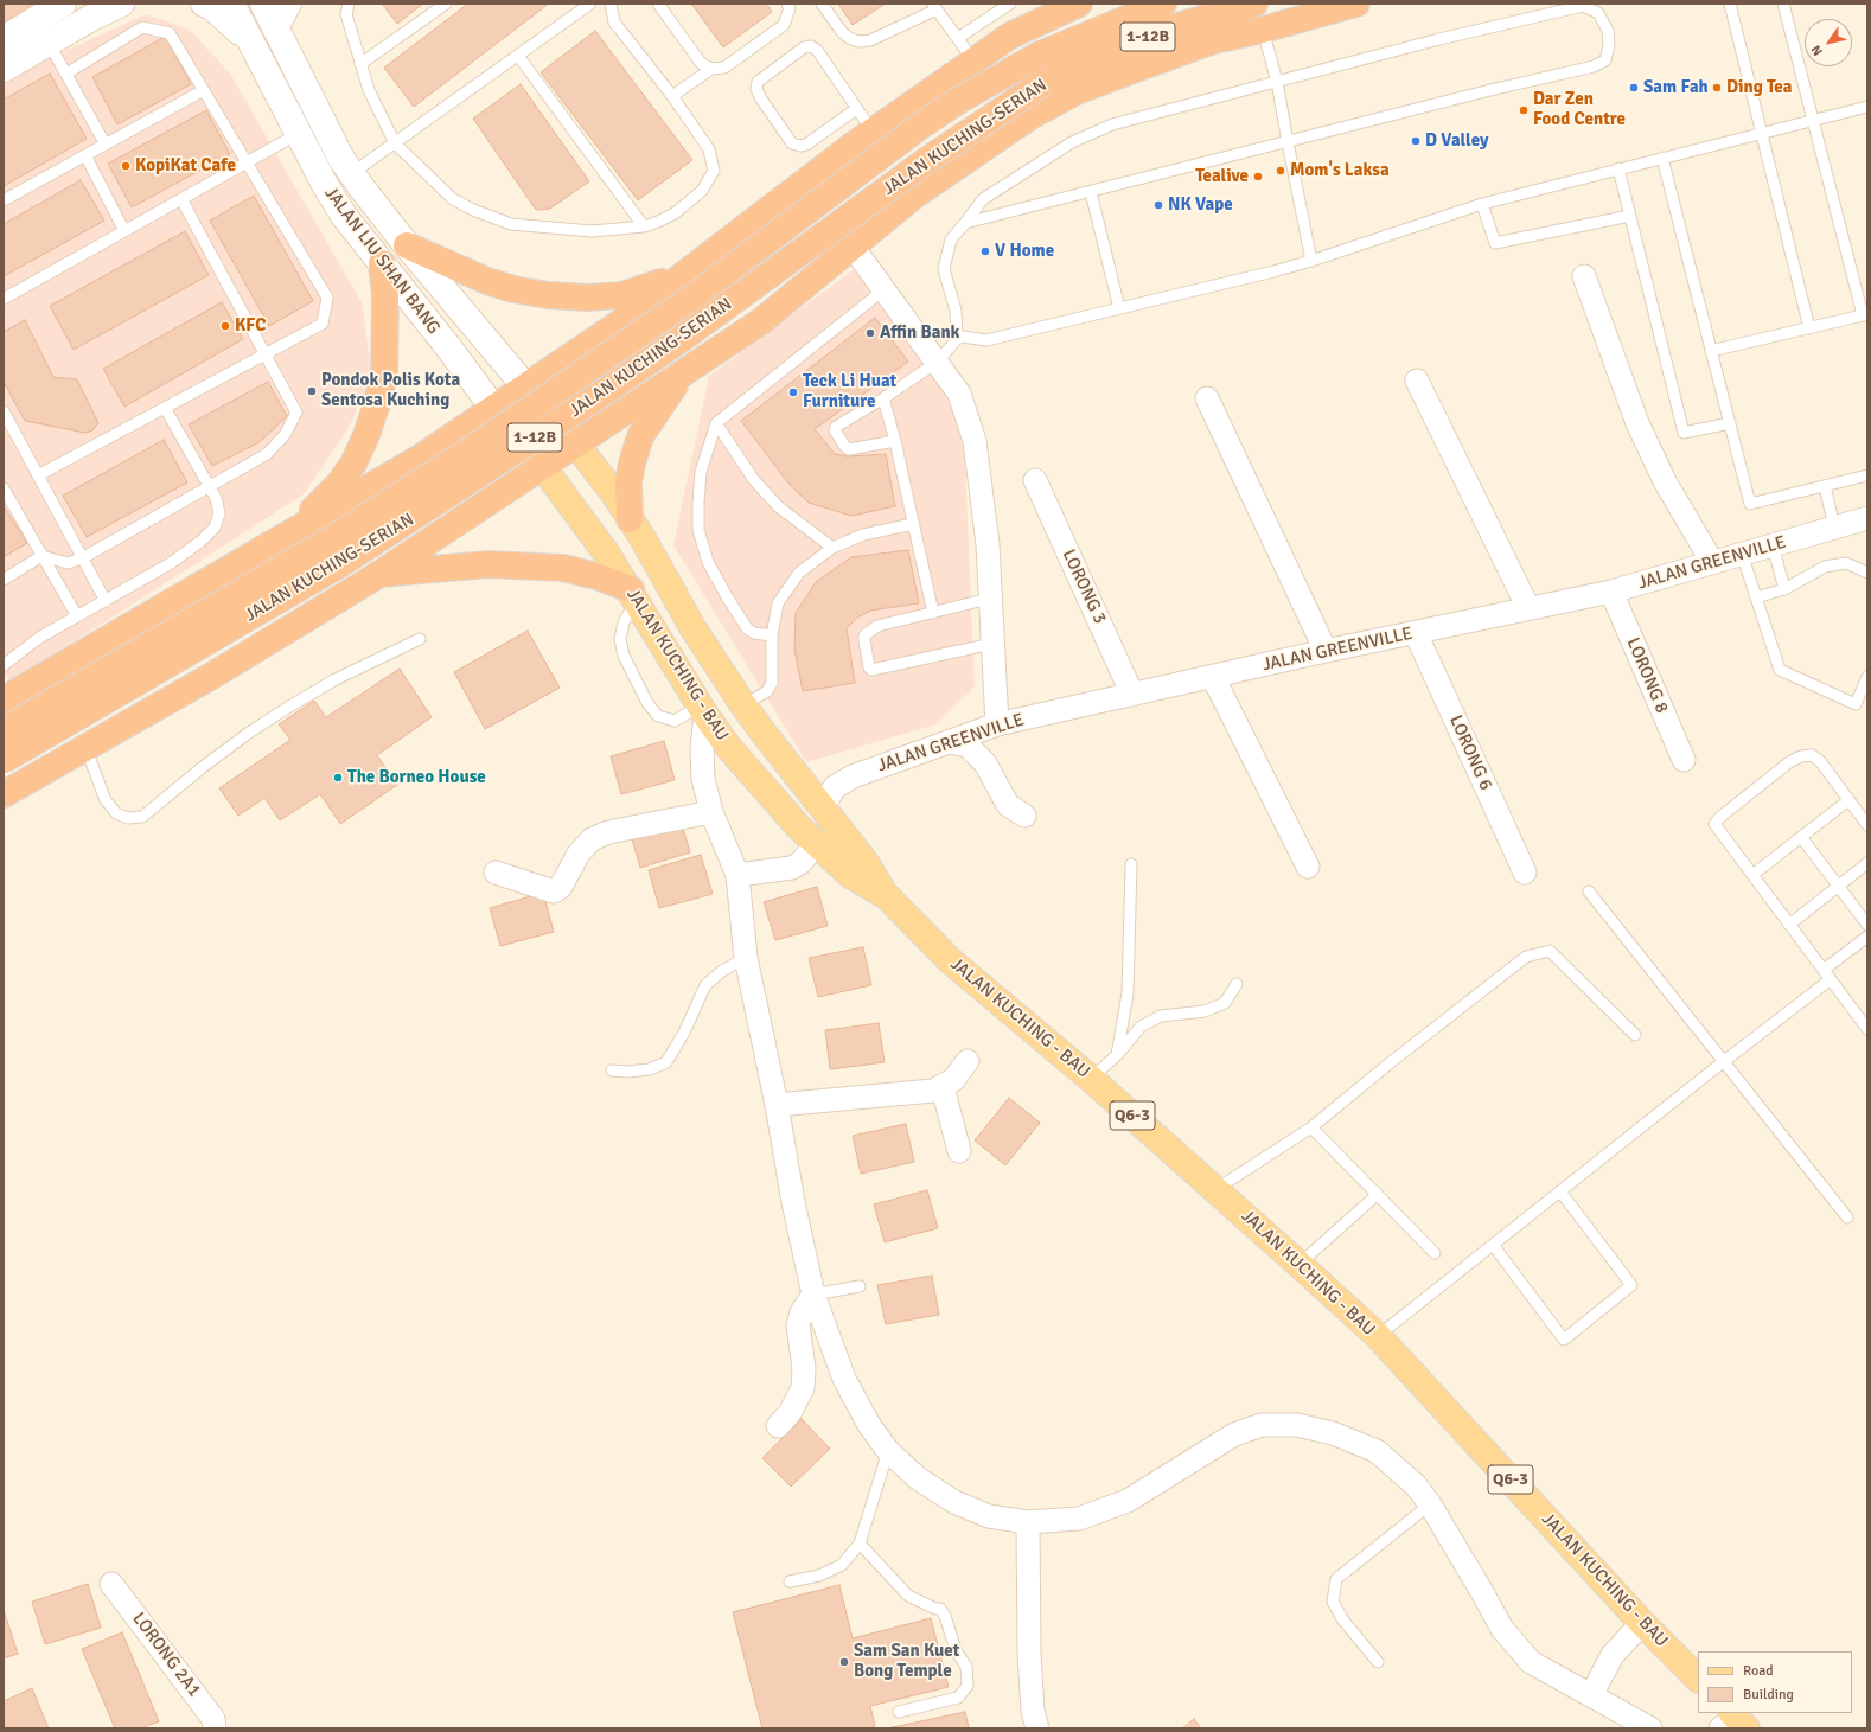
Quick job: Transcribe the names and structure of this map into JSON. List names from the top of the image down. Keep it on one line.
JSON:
{"streets":{"highway":["1-12B","JALAN KUCHING-SERIAN"],"main road":["JALAN LIU SHAN BANG","JALAN KUCHING - BAU","Q6-3"],"street":["JALAN GREENVILLE","LORONG 3","LORONG 8","LORONG 6","LORONG 2A1"]},"crossings":[["JALAN LIU SHAN BANG","JALAN KUCHING - BAU"],["JALAN GREENVILLE","LORONG 3"],["JALAN GREENVILLE","JALAN KUCHING - BAU"],["JALAN GREENVILLE","LORONG 8"],["JALAN GREENVILLE","LORONG 6"]],"places":["Sam Fah","Ding Tea","Dar Zen Food Centre","D Valley","KopiKat Cafe","Mom's Laksa","Tealive","NK Vape","V Home","KFC","Affin Bank","Pondok Polis Kota Sentosa Kuching","Teck Li Huat Furniture","The Borneo House","Sam San Kuet Bong Temple"],"legend":["Road","Building"],"north":"bottom left"}
